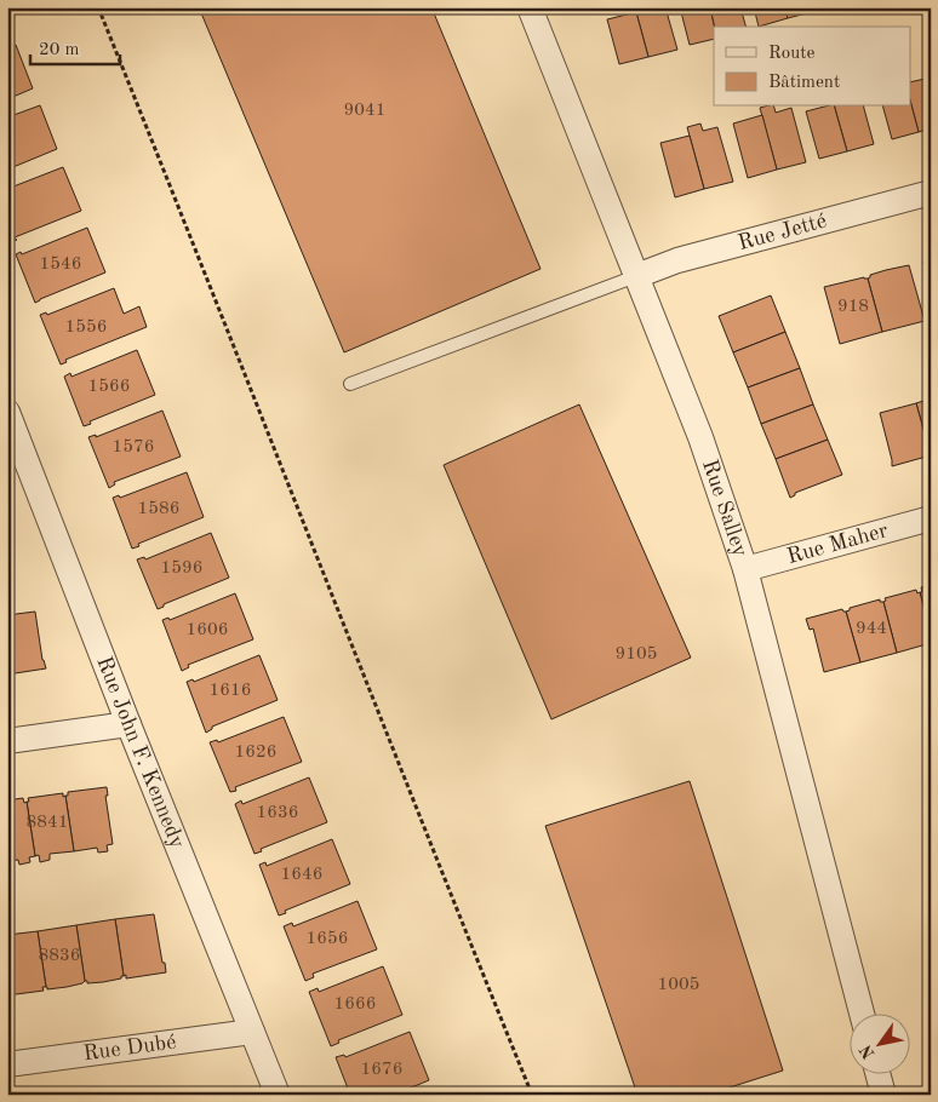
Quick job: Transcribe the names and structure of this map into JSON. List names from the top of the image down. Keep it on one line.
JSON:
{"streets":{"street":["Rue Jetté","Rue Salley","Rue Maher","Rue John F. Kennedy","Rue Dubé"]},"crossings":[["Rue Jetté","Rue Salley"],["Rue Salley","Rue Maher"],["Rue John F. Kennedy","Rue Dubé"]],"house_numbers":["9041","1546","918","1556","1566","1576","1586","1596","944","1606","9105","1616","1626","1636","8841","1646","1656","8836","1005","1666","1676"],"legend":["Route","Bâtiment"],"scale_bar":"20 m","north":"bottom left"}
